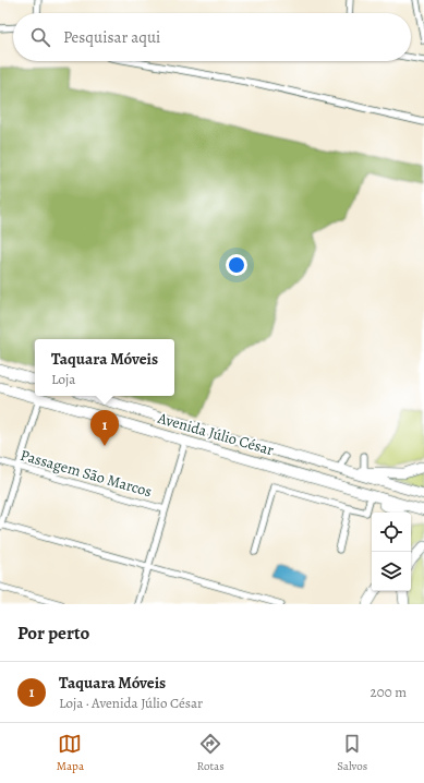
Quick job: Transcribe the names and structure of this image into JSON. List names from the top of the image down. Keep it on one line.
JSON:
{"streets":{"main road":["Avenida Júlio César"],"street":["Passagem São Marcos"]},"page":{"search":"Pesquisar aqui","popup":["Taquara Móveis","Loja"],"pins":"1","heading":"Por perto","list":[{"mark":"1","name":"Taquara Móveis","note":"Loja · Avenida Júlio César","value":"200 m"}],"nav":["Mapa","Rotas","Salvos"]}}
